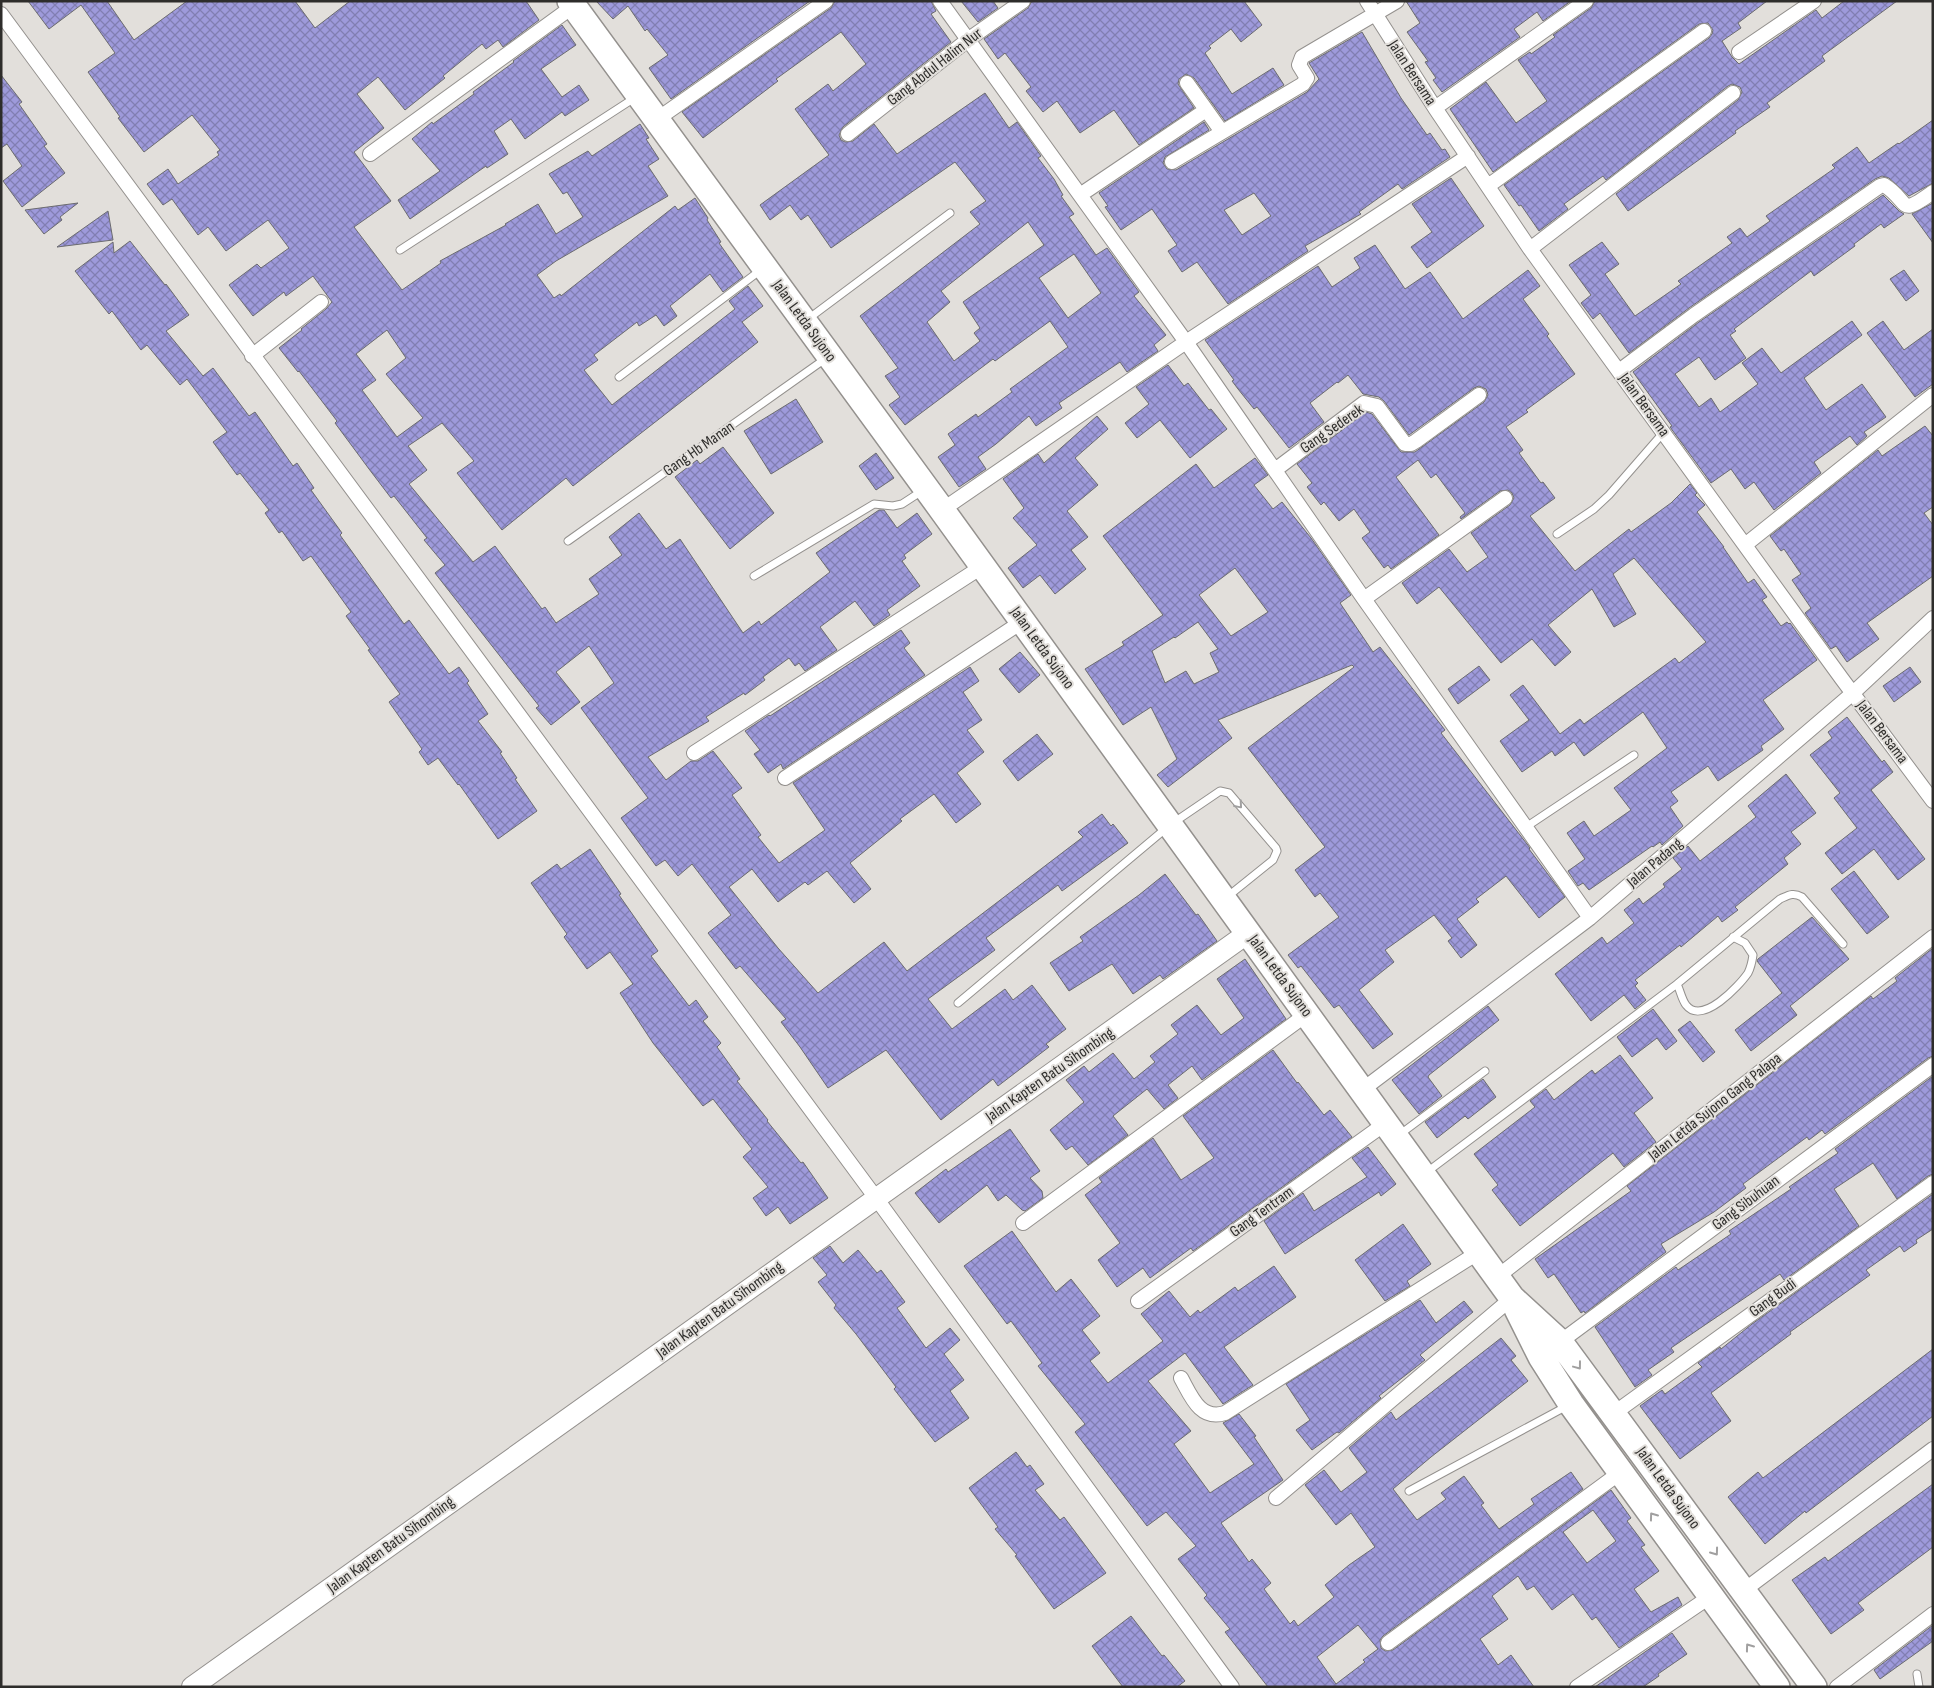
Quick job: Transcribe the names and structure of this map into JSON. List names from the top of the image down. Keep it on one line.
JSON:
{"streets":{"highway":["Jalan Letda Sujono"],"street":["Gang Abdul Halim Nur","Jalan Bersama","Gang Sederek","Jalan Padang","Jalan Kapten Batu Sihombing","Jalan Letda Sujono Gang Palapa","Gang Sibuhuan","Gang Tentram","Gang Budi"],"lane":["Gang Hb Manan"]},"crossings":[["Jalan Bersama","Jalan Padang"],["Jalan Letda Sujono","Gang Hb Manan"],["Jalan Letda Sujono","Jalan Padang"],["Jalan Letda Sujono","Jalan Kapten Batu Sihombing"],["Jalan Letda Sujono","Jalan Letda Sujono Gang Palapa"],["Jalan Letda Sujono","Gang Sibuhuan"],["Jalan Letda Sujono","Gang Tentram"],["Jalan Letda Sujono","Gang Budi"]]}
